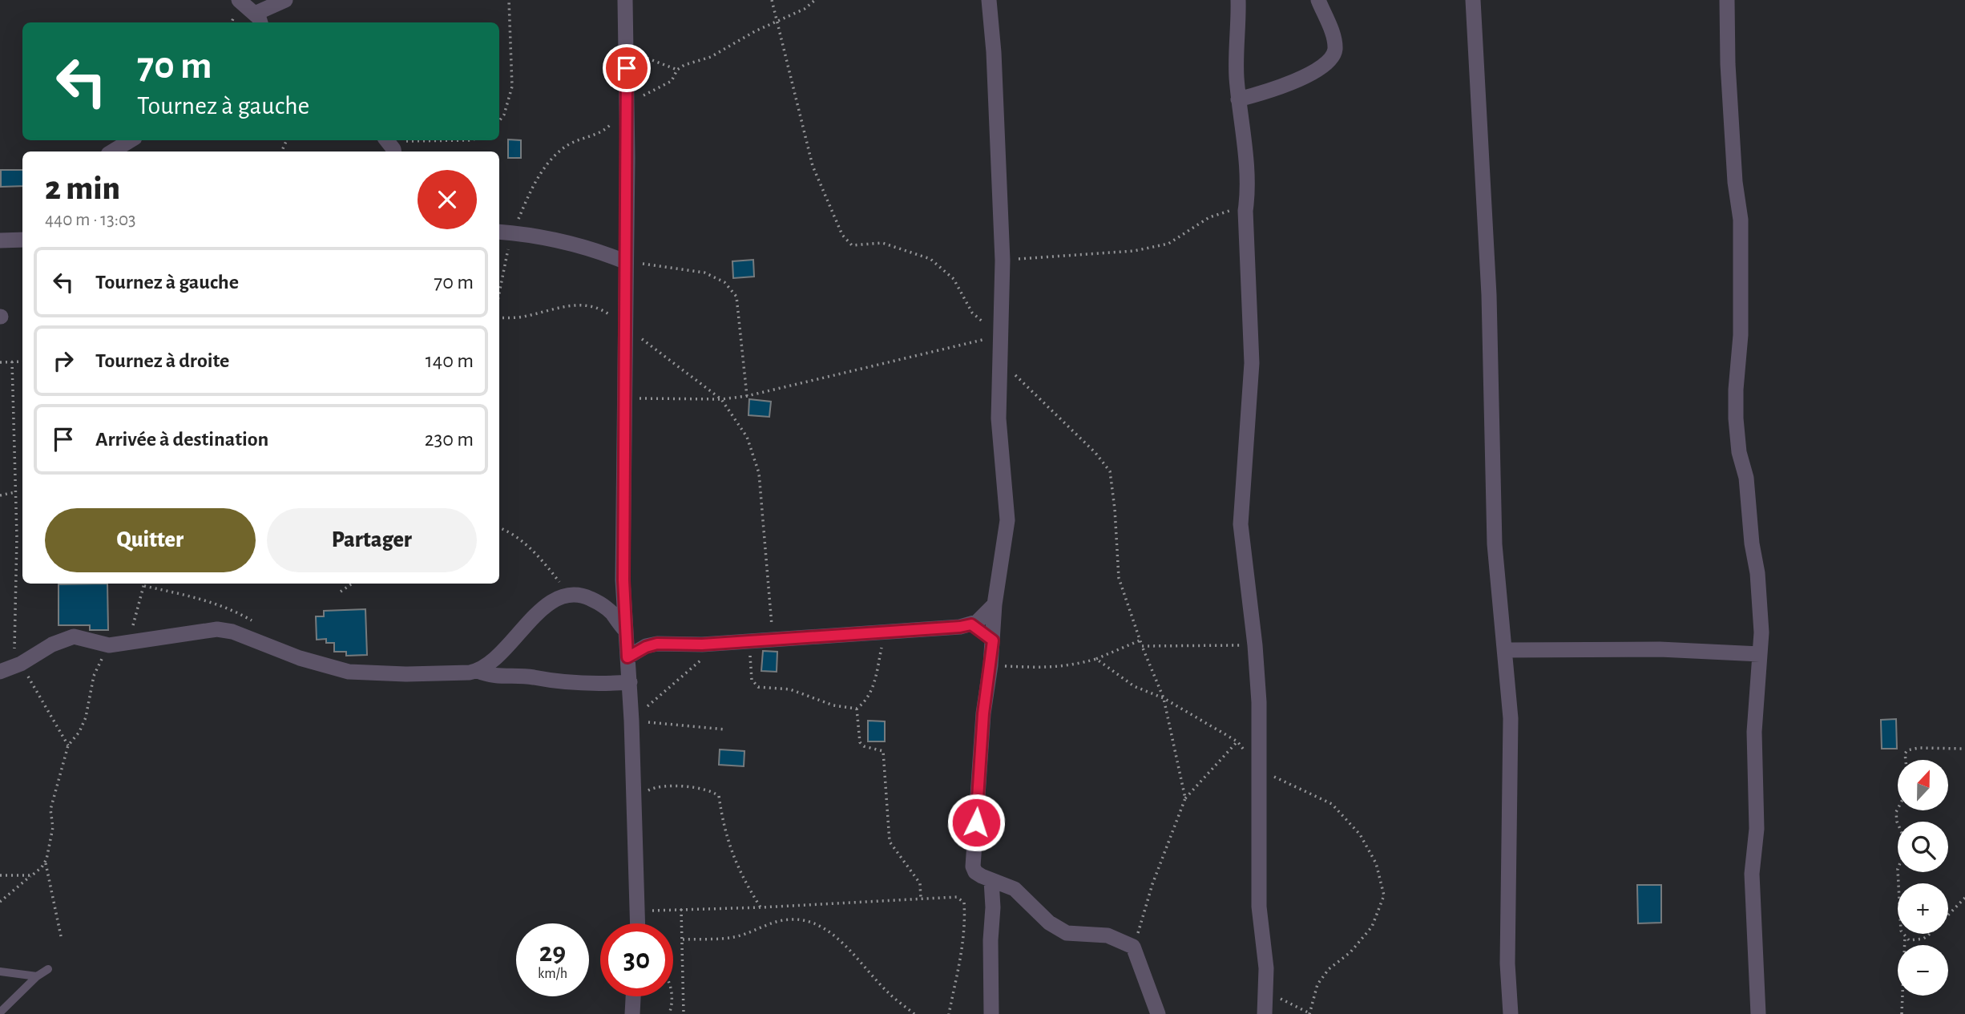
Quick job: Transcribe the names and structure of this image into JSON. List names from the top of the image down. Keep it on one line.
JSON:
{"north":"top","page":{"turn":["70 m","Tournez à gauche"],"heading":["2 min","440 m · 13:03"],"list":[{"name":"Tournez à gauche","value":"70 m"},{"name":"Tournez à droite","value":"140 m"},{"name":"Arrivée à destination","value":"230 m"}],"buttons":["Quitter","Partager"],"map_buttons":["+","−"],"speed":"29 km/h","limit":"30"}}
